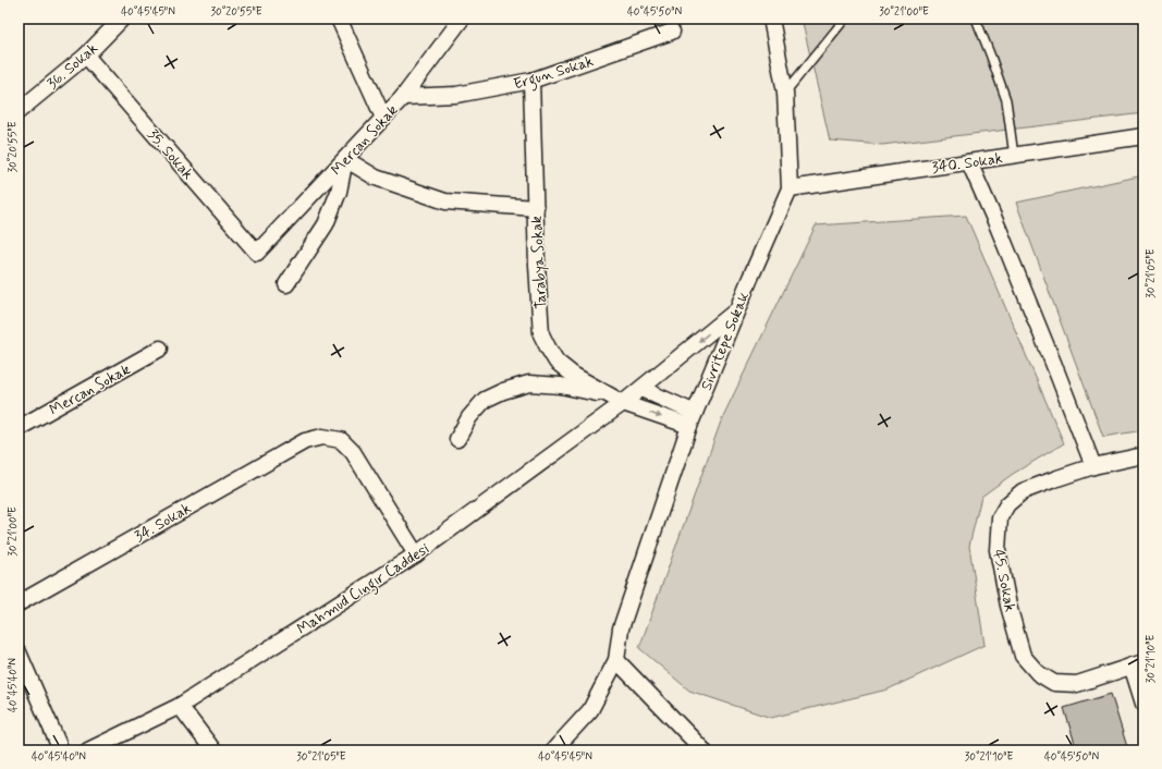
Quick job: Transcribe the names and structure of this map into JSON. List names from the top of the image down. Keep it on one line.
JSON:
{"streets":{"street":["36. Sokak","Ergun Sokak","Mercan Sokak","35. Sokak","340. Sokak","Tarabya Sokak","Sivritepe Sokak","34. Sokak","45. Sokak","Mahmud Cıngır Caddesi"]},"crossings":[["36. Sokak","35. Sokak"],["Ergun Sokak","Mercan Sokak"],["Ergun Sokak","Tarabya Sokak"],["Mercan Sokak","35. Sokak"],["340. Sokak","Sivritepe Sokak"],["Tarabya Sokak","Sivritepe Sokak"],["Tarabya Sokak","Mahmud Cıngır Caddesi"],["Sivritepe Sokak","Mahmud Cıngır Caddesi"],["34. Sokak","Mahmud Cıngır Caddesi"]],"coordinates":["40°45'45\"N","30°20'55\"E","40°45'50\"N","30°21'00\"E","30°21'05\"E","30°21'10\"E","40°45'40\"N"]}
